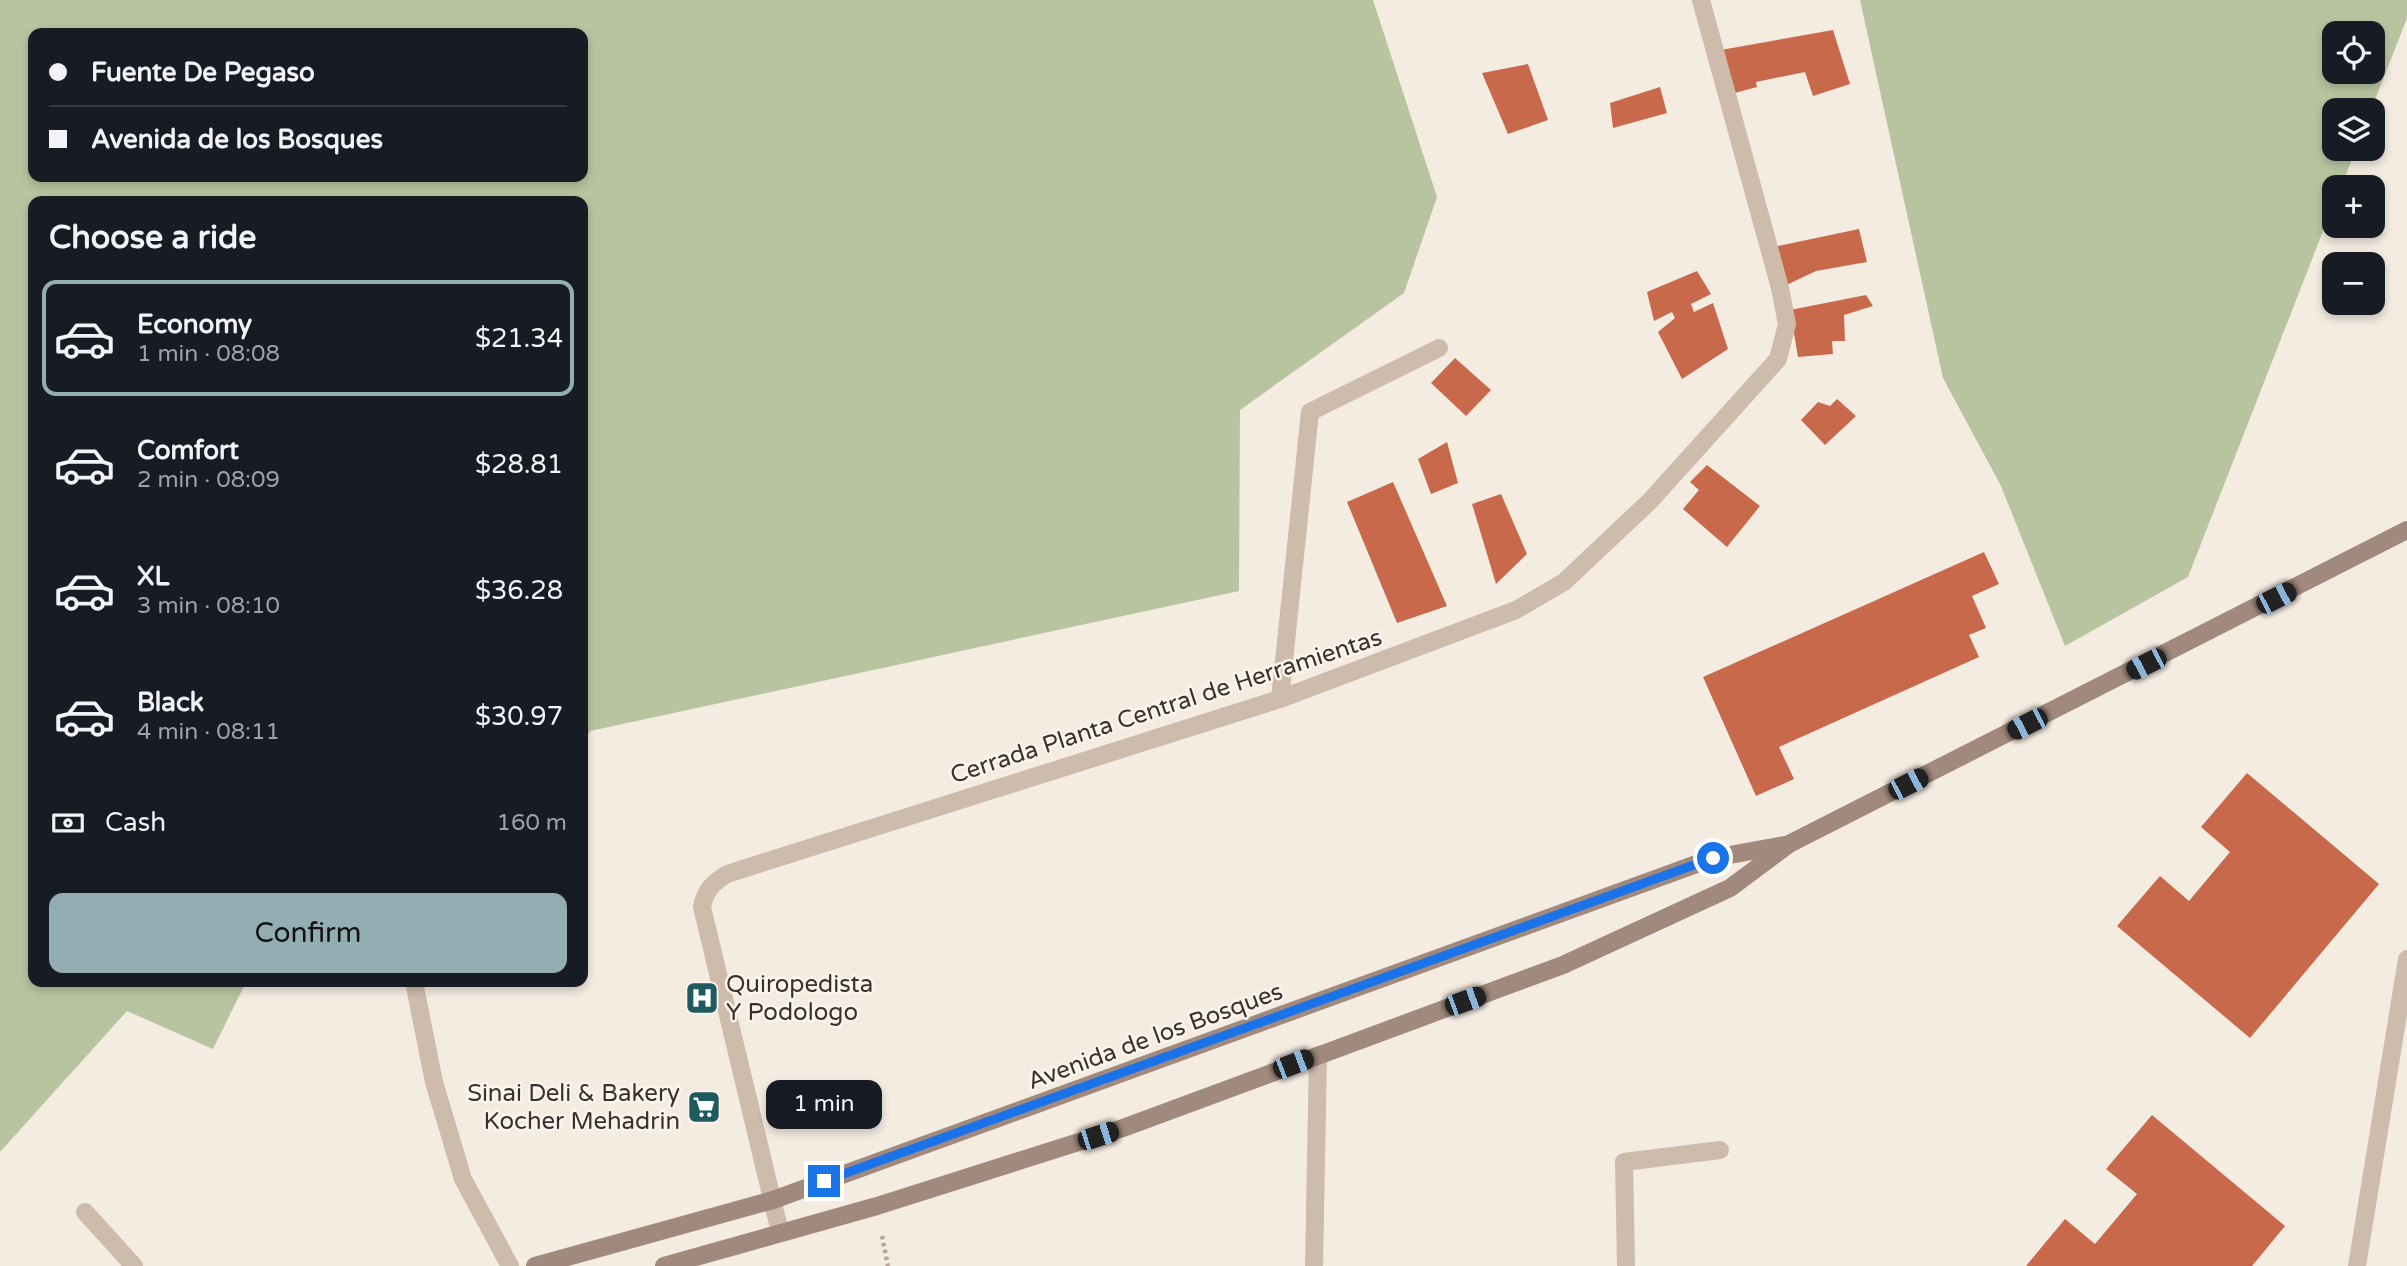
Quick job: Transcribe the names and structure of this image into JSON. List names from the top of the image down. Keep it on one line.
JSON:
{"streets":{"street":["Cerrada Planta Central de Herramientas","Avenida de los Bosques"]},"crossings":[["Cerrada Planta Central de Herramientas","Avenida de los Bosques"]],"places":{"hospital":["Quiropedista Y Podologo"],"supermarket":["Sinai Deli & Bakery Kocher Mehadrin"]},"page":{"map_buttons":["+","−"],"banner":["Fuente De Pegaso","Avenida de los Bosques"],"heading":"Choose a ride","list":[{"name":"Economy","note":"1 min · 08:08","value":"$21.34"},{"name":"Comfort","note":"2 min · 08:09","value":"$28.81"},{"name":"XL","note":"3 min · 08:10","value":"$36.28"},{"name":"Black","note":"4 min · 08:11","value":"$30.97"}],"pay":["Cash","160 m"],"buttons":"Confirm","bubble":"1 min"}}
